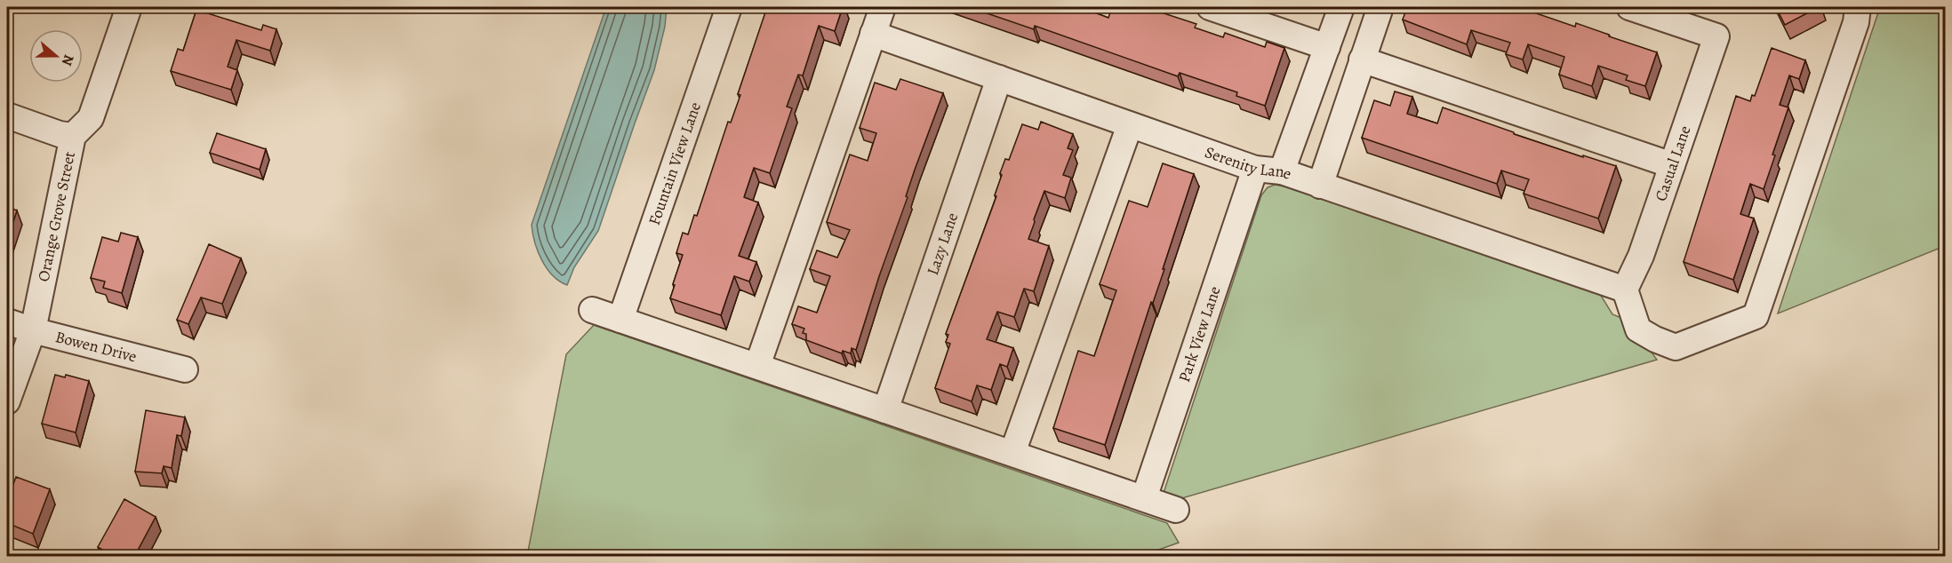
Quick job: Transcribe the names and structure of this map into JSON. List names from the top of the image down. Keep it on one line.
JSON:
{"streets":{"street":["Fountain View Lane","Serenity Lane","Casual Lane","Orange Grove Street","Lazy Lane","Park View Lane","Bowen Drive"]},"crossings":[["Serenity Lane","Casual Lane"],["Serenity Lane","Lazy Lane"],["Serenity Lane","Park View Lane"],["Orange Grove Street","Bowen Drive"]],"north":"right"}
